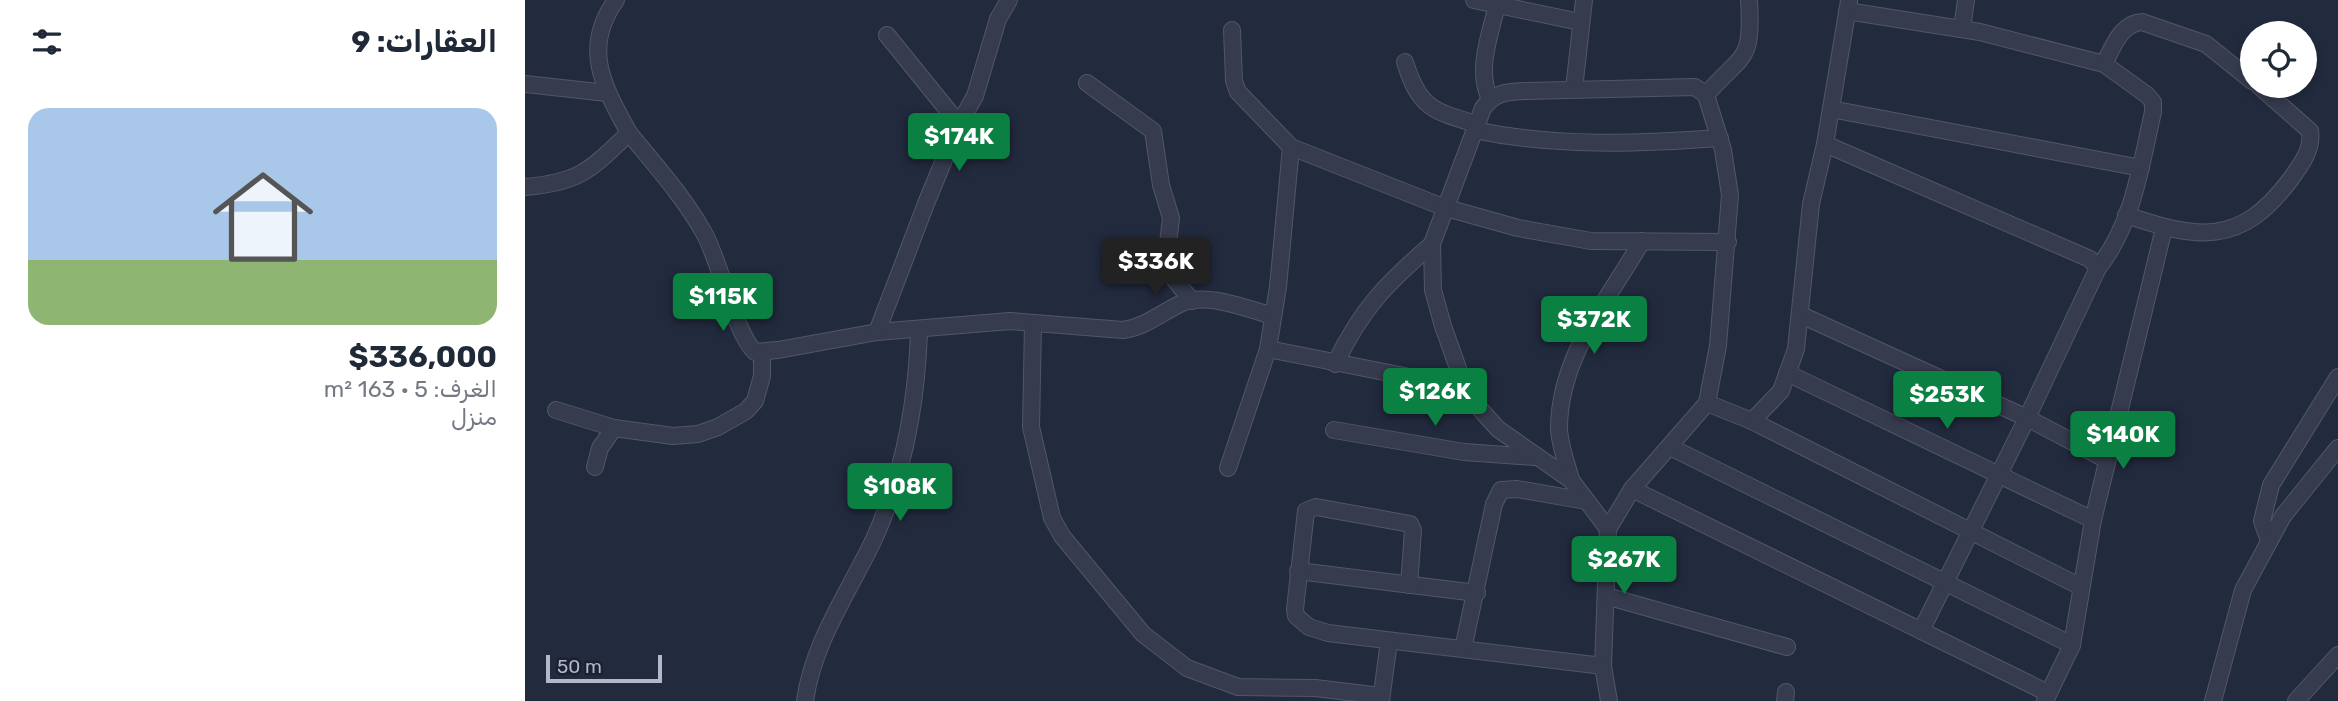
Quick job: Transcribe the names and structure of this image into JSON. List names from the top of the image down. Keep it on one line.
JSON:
{"scale_bar":"50 m","page":{"heading":"العقارات: 9","list":[{"name":"$336,000","note":"الغرف: 5 · 163 m² · منزل"}],"price":["$174K","$336K","$115K","$372K","$126K","$253K","$140K","$108K","$267K"],"scale":"50 m"}}
